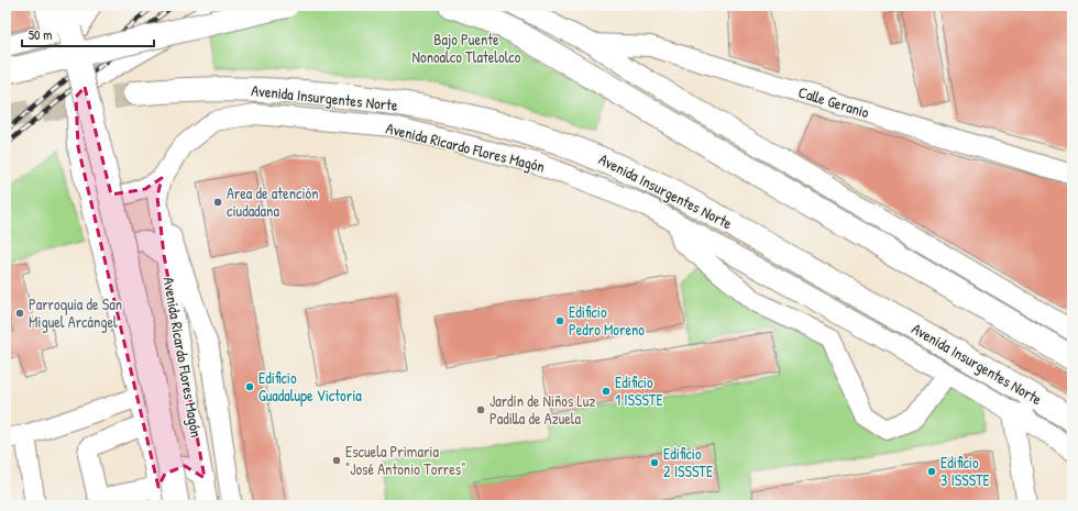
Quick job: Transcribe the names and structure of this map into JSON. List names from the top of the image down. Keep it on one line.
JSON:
{"streets":{"main road":["Avenida Insurgentes Norte","Avenida Ricardo Flores Magón"],"street":["Calle Geranio"]},"parks":["Bajo Puente Nonoalco Tlatelolco"],"places":["Area de atención ciudadana","Parroquia de San Miguel Arcángel","Edificio Pedro Moreno","Edificio Guadalupe Victoria","Edificio 1 ISSSTE","Jardín de Niños Luz Padilla de Azuela","Escuela Primaria \"José Antonio Torres\"","Edificio 2 ISSSTE","Edificio 3 ISSSTE"],"scale_bar":"50 m"}
